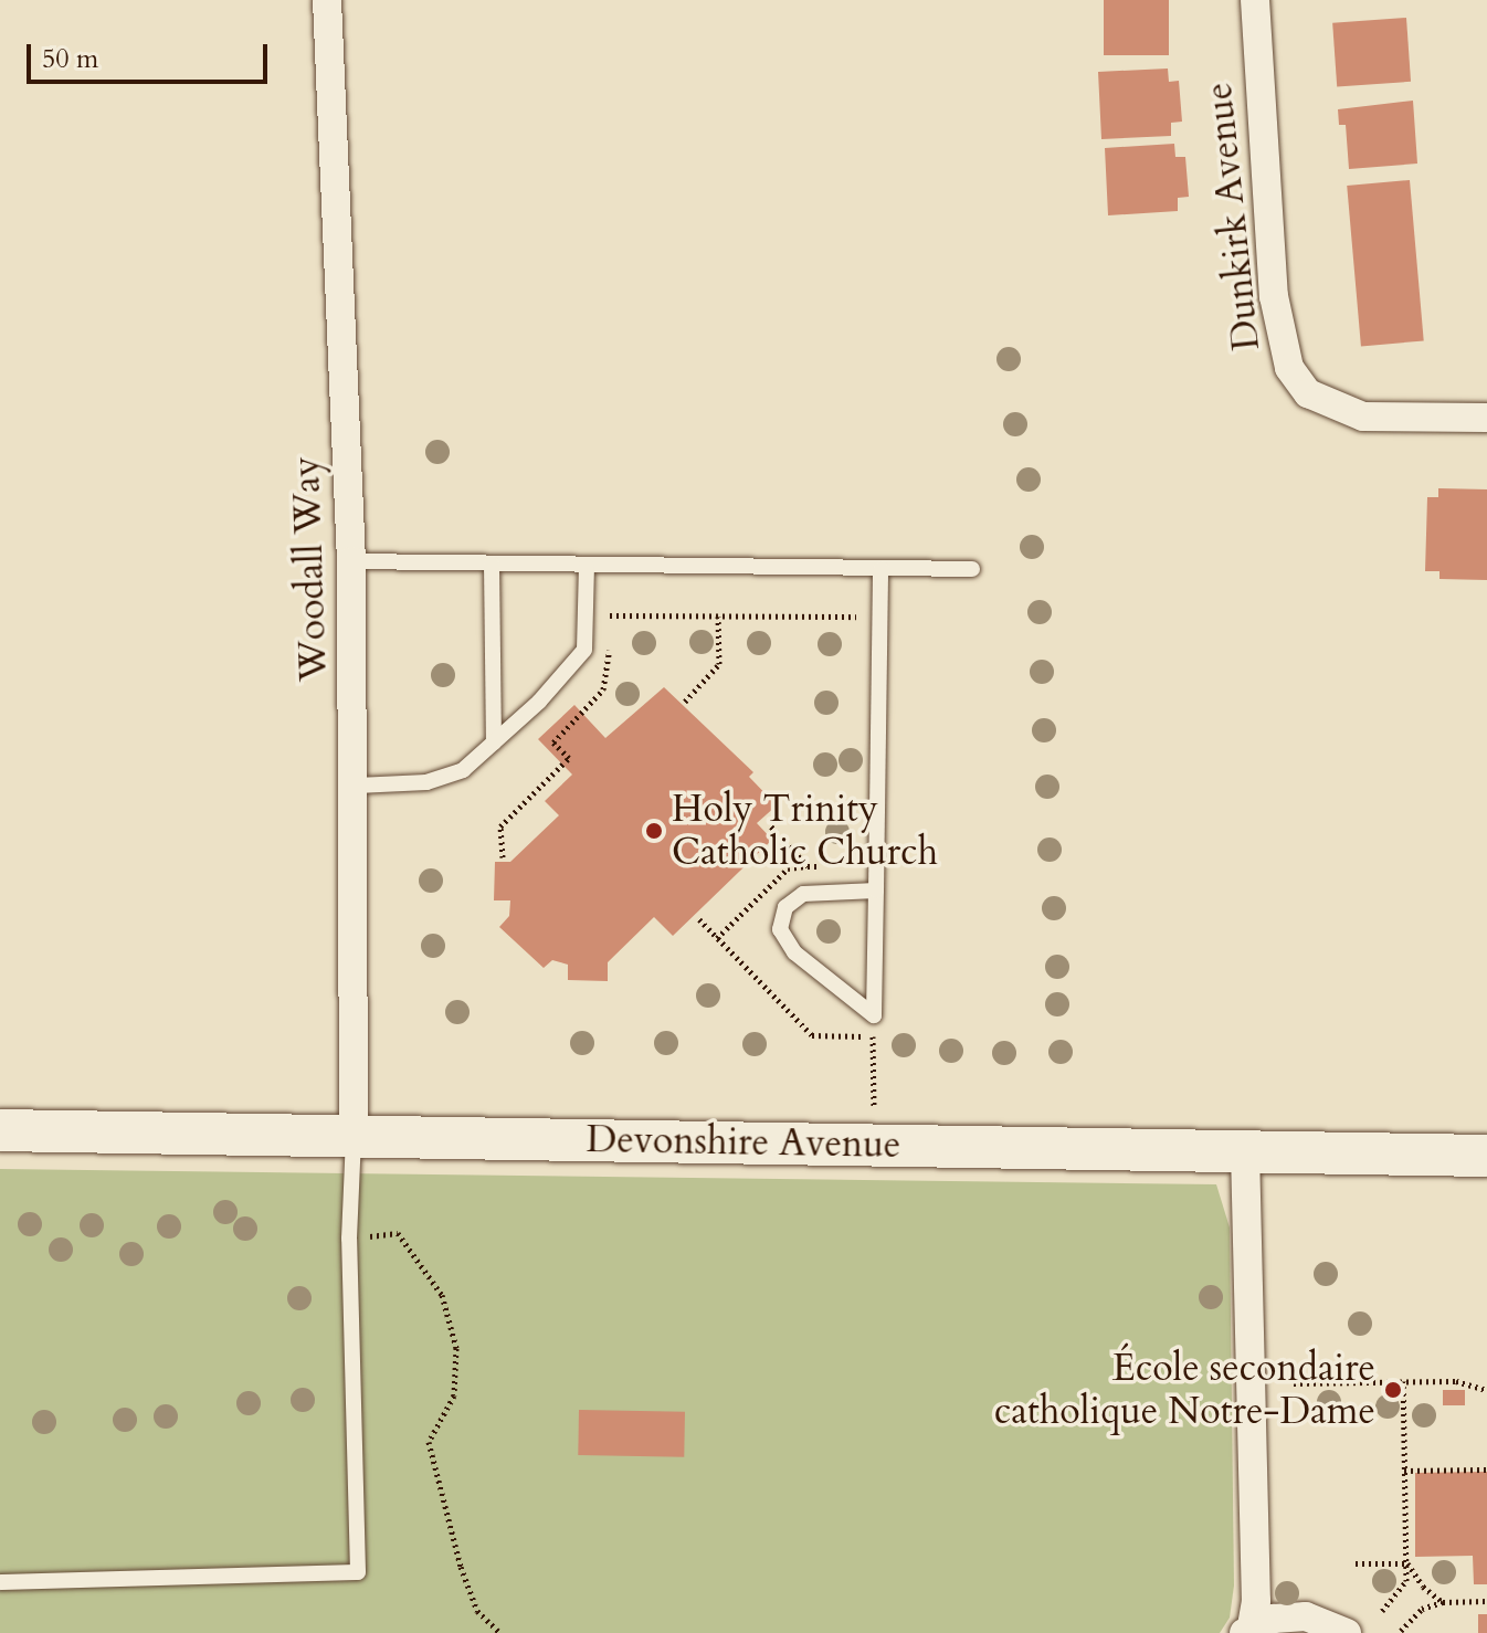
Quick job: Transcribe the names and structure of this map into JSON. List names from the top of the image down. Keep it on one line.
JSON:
{"streets":{"main road":["Devonshire Avenue"],"street":["Dunkirk Avenue","Woodall Way"]},"crossings":[["Woodall Way","Devonshire Avenue"]],"places":["Holy Trinity Catholic Church","École secondaire catholique Notre-Dame"],"scale_bar":"50 m"}
